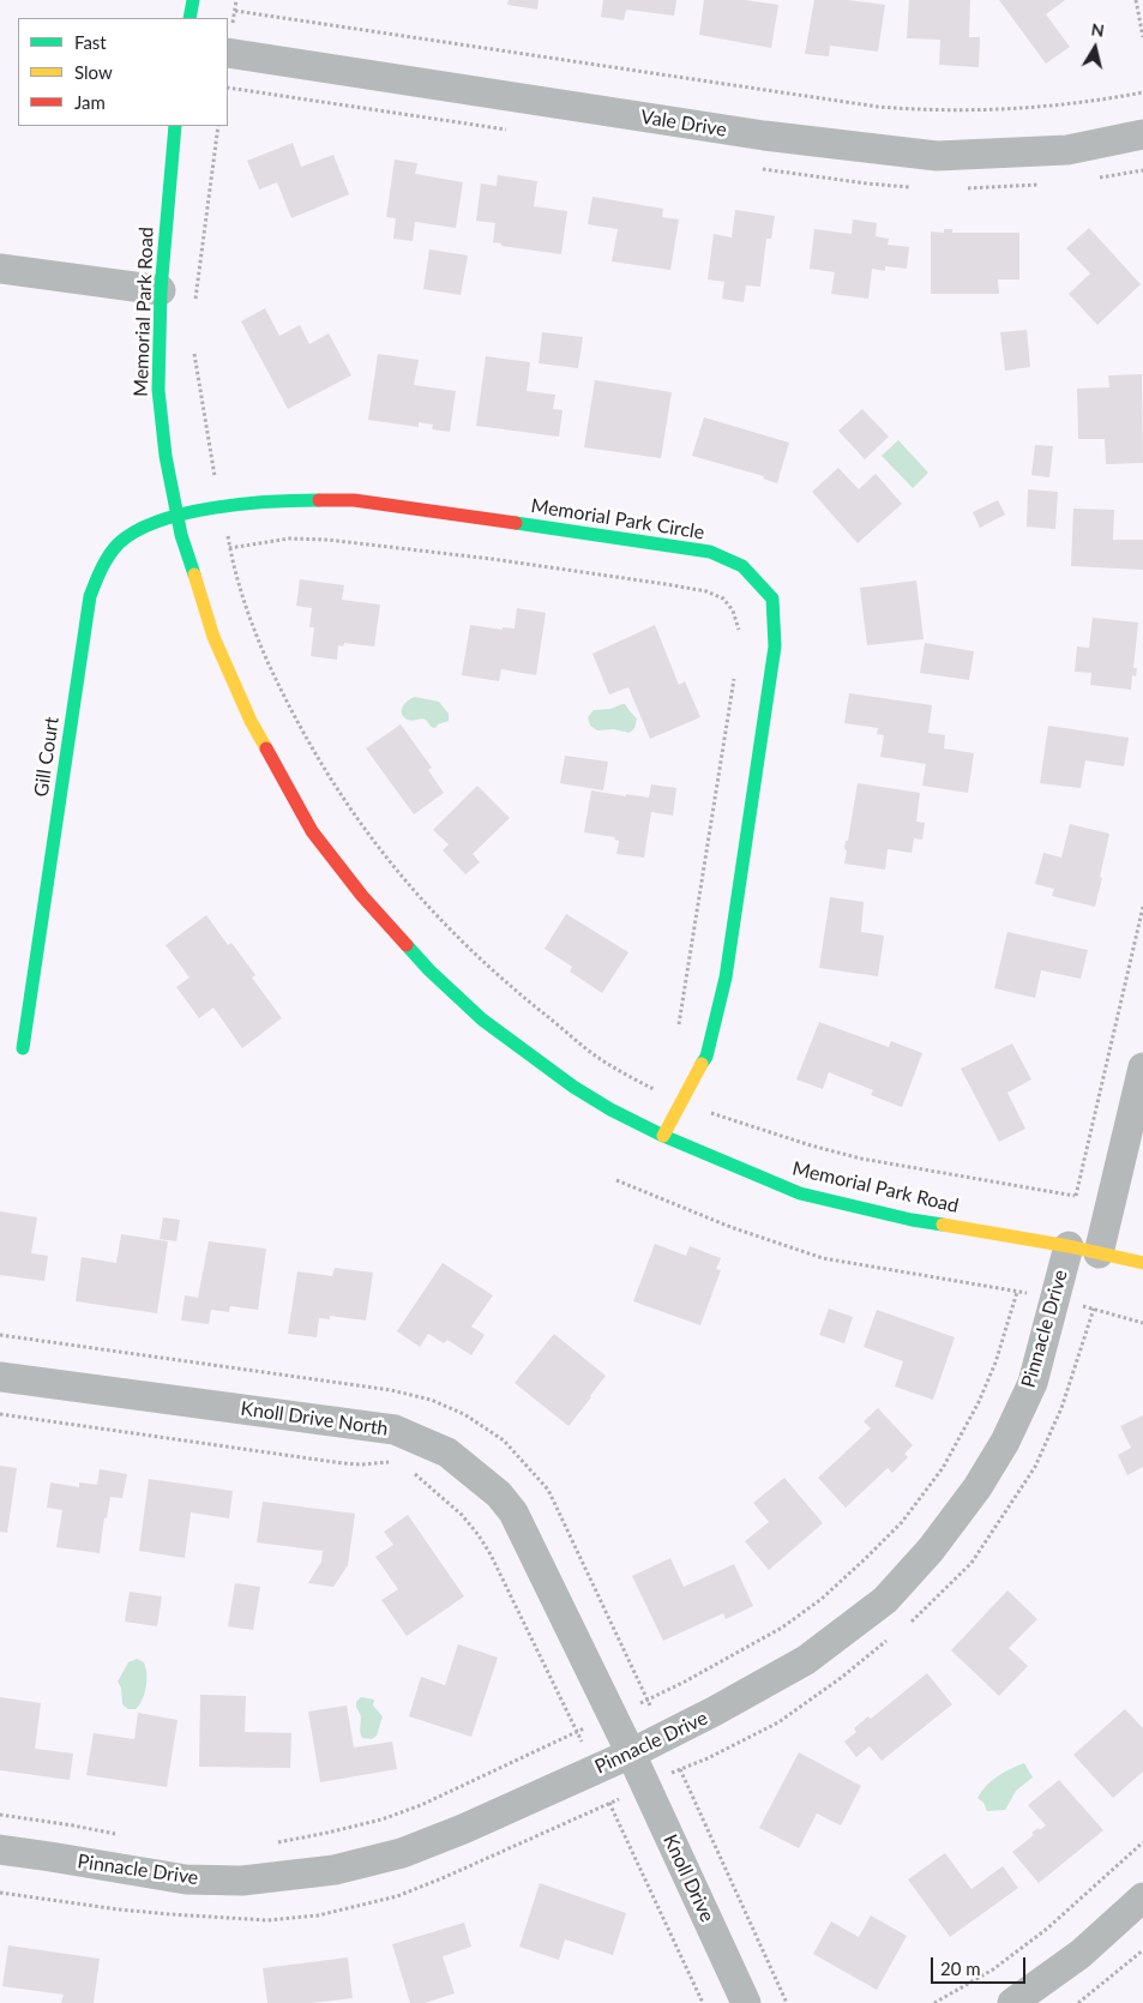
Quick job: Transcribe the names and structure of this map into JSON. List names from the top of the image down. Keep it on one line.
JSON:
{"streets":{"street":["Vale Drive","Memorial Park Road","Memorial Park Circle","Gill Court","Pinnacle Drive","Knoll Drive North","Knoll Drive"]},"crossings":[["Memorial Park Road","Memorial Park Circle"],["Memorial Park Road","Gill Court"],["Memorial Park Road","Pinnacle Drive"],["Memorial Park Circle","Gill Court"],["Pinnacle Drive","Knoll Drive North"],["Pinnacle Drive","Knoll Drive"],["Knoll Drive North","Knoll Drive"]],"legend":["Fast","Slow","Jam"],"scale_bar":"20 m","north":"top"}
